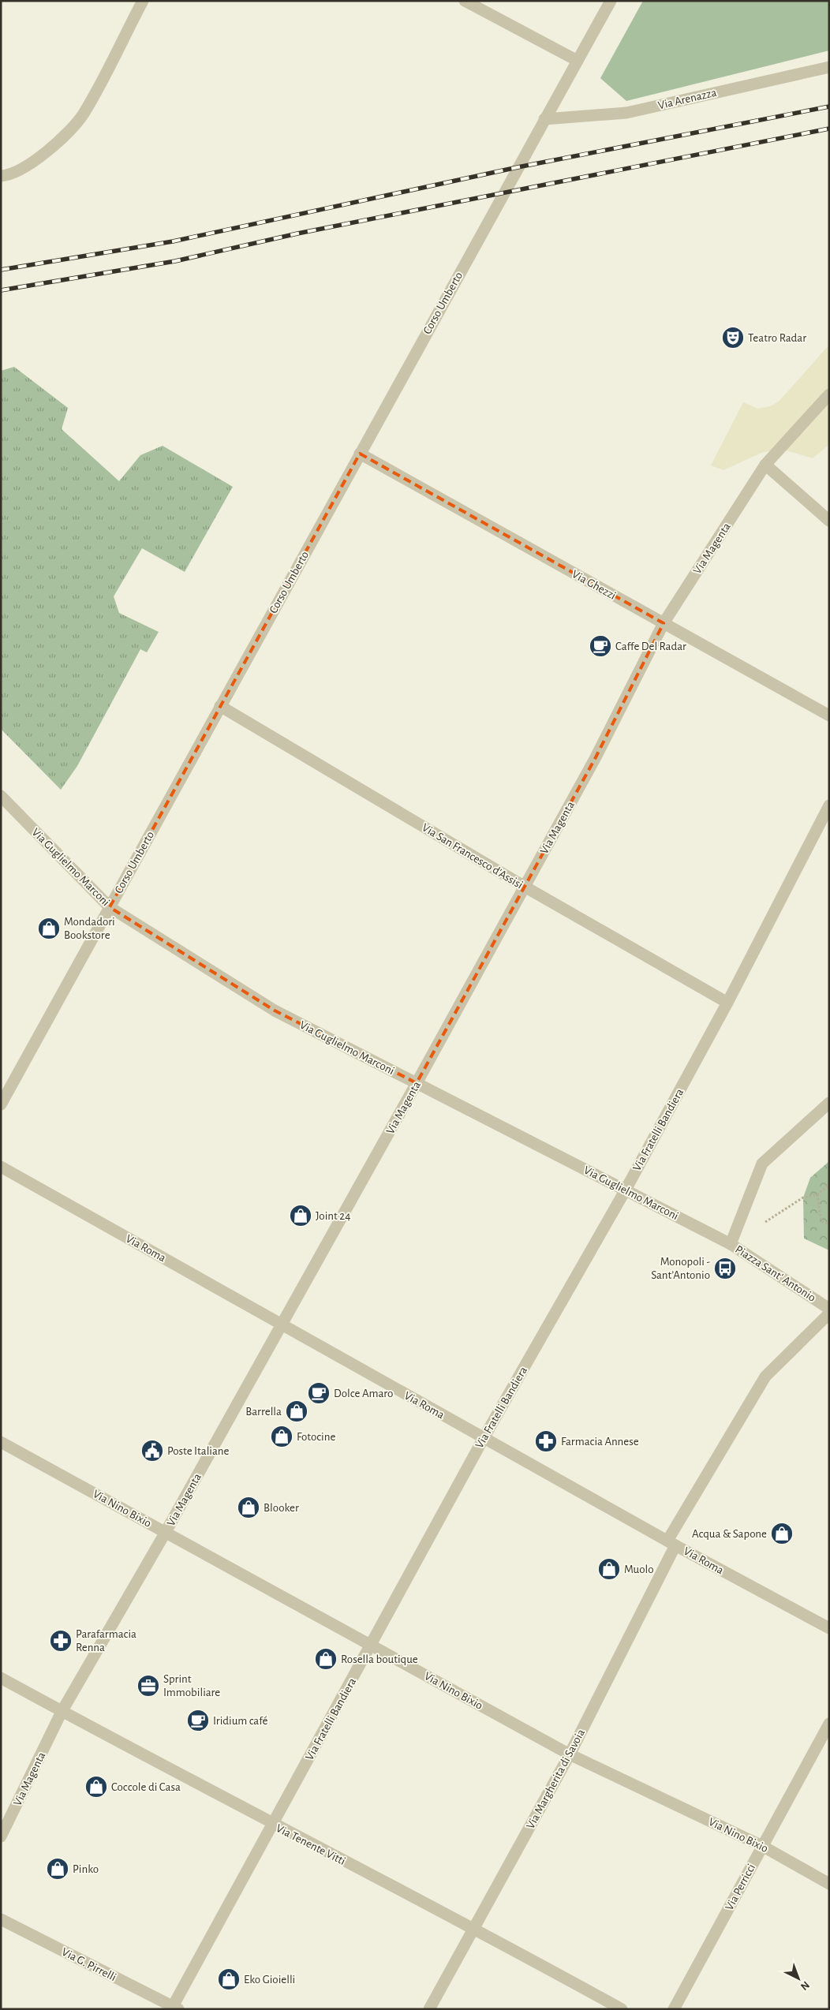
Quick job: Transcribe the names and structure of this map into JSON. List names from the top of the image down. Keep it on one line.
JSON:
{"streets":{"street":["Via Arenazza","Corso Umberto","Via Magenta","Via Ghezzi","Via San Francesco d'Assisi","Via Guglielmo Marconi","Via Fratelli Bandiera","Via Roma","Piazza Sant' Antonio","Via Nino Bixio","Via Margherita di Savoia","Via Tenente Vitti","Via Perricci","Via G. Pirrelli"]},"crossings":[["Via Arenazza","Corso Umberto"],["Corso Umberto","Via Ghezzi"],["Corso Umberto","Via San Francesco d'Assisi"],["Corso Umberto","Via Guglielmo Marconi"],["Via Magenta","Via Ghezzi"],["Via Magenta","Via San Francesco d'Assisi"],["Via Magenta","Via Guglielmo Marconi"],["Via Magenta","Via Roma"],["Via Magenta","Via Nino Bixio"],["Via Magenta","Via Tenente Vitti"],["Via San Francesco d'Assisi","Via Fratelli Bandiera"],["Via Guglielmo Marconi","Via Fratelli Bandiera"],["Via Guglielmo Marconi","Piazza Sant' Antonio"],["Via Fratelli Bandiera","Via Roma"],["Via Fratelli Bandiera","Via Nino Bixio"],["Via Fratelli Bandiera","Via Tenente Vitti"],["Via Fratelli Bandiera","Via G. Pirrelli"],["Via Roma","Via Margherita di Savoia"],["Via Nino Bixio","Via Margherita di Savoia"],["Via Nino Bixio","Via Perricci"],["Via Margherita di Savoia","Via Tenente Vitti"]],"places":{"theatre":["Teatro Radar"],"cafe":["Caffe Del Radar","Dolce Amaro","Iridium café"],"shop":["Mondadori Bookstore","Joint 24","Barrella","Fotocine","Blooker","Acqua & Sapone","Muolo","Rosella boutique","Coccole di Casa","Pinko","Eko Gioielli"],"bus stop":["Monopoli - Sant’Antonio"],"pharmacy":["Farmacia Annese","Parafarmacia Renna"],"public building":["Poste Italiane"],"office":["Sprint Immobiliare"]},"north":"bottom right"}
